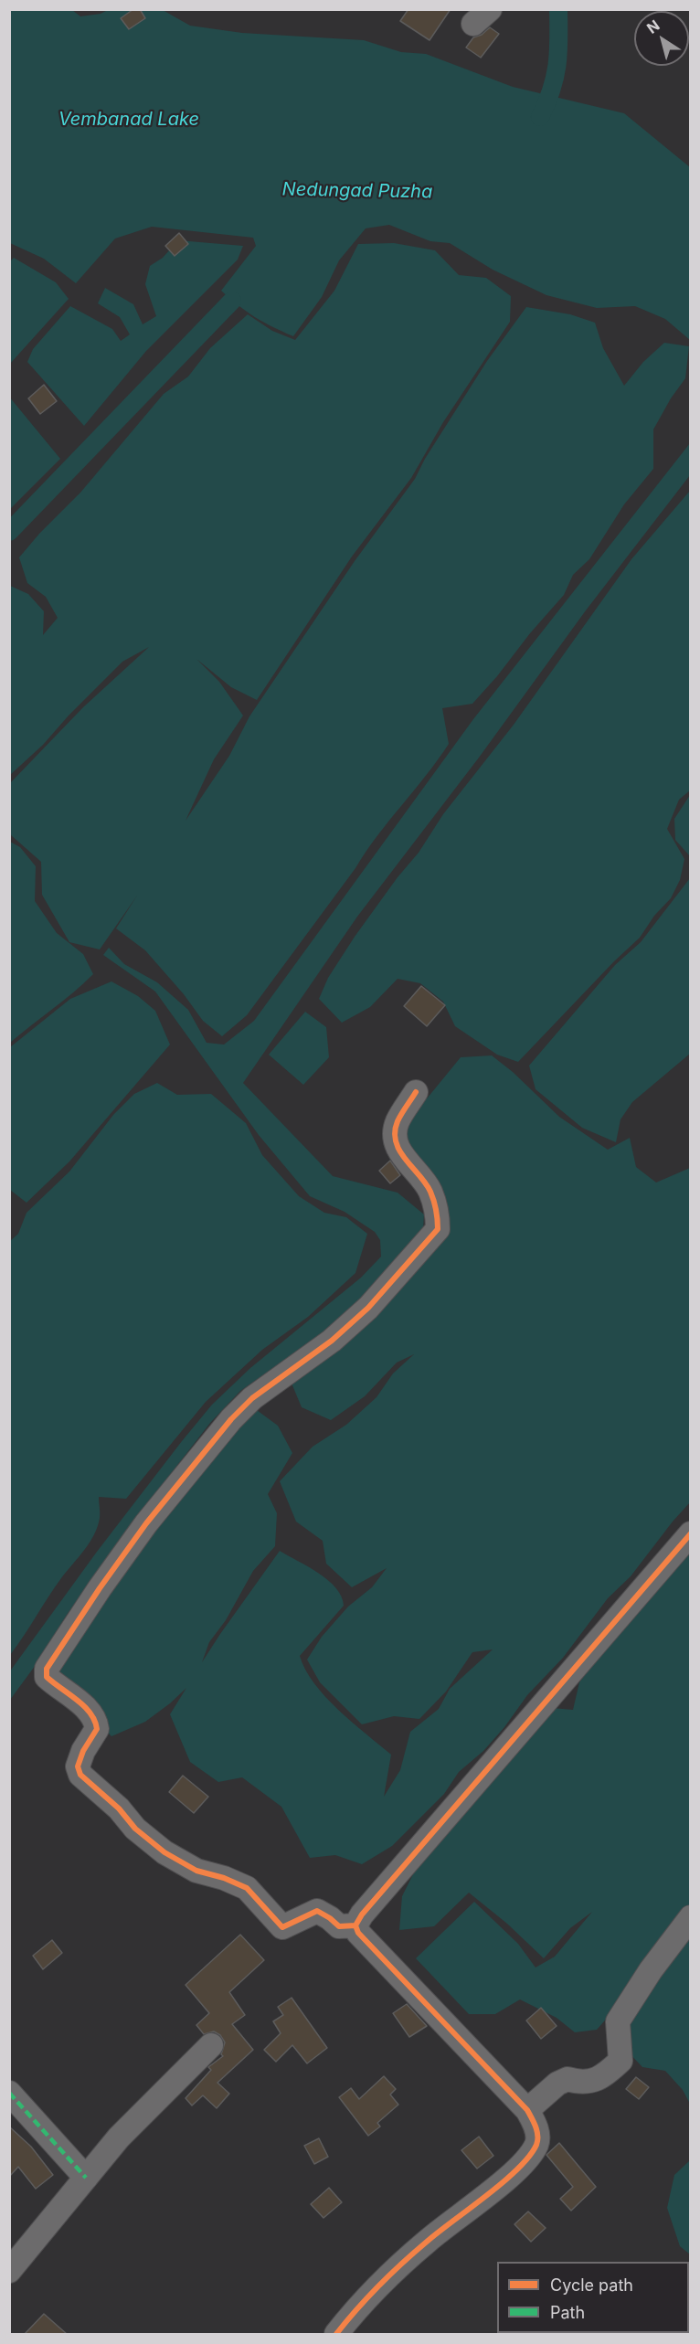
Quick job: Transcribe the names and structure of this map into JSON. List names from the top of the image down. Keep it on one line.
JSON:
{"water":["Vembanad Lake","Nedungad Puzha"],"legend":["Cycle path","Path"],"north":"top left"}
